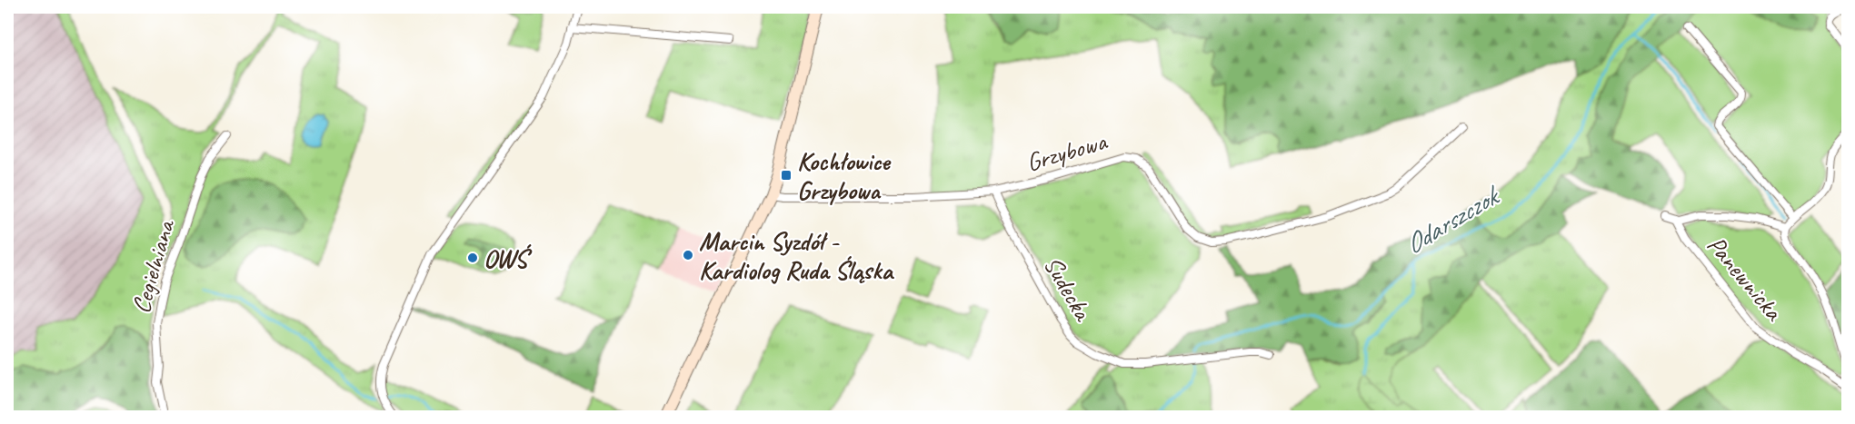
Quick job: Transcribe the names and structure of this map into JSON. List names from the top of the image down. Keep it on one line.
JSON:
{"streets":{"street":["Grzybowa","Cegielniana","Panewnicka","Sudecka"]},"crossings":[["Grzybowa","Sudecka"]],"water":["Odarszczok"],"places":{"transit":["Kochłowice Grzybowa"],"other":["Marcin Syzdół - Kardiolog Ruda Śląska","OWŚ"]}}
